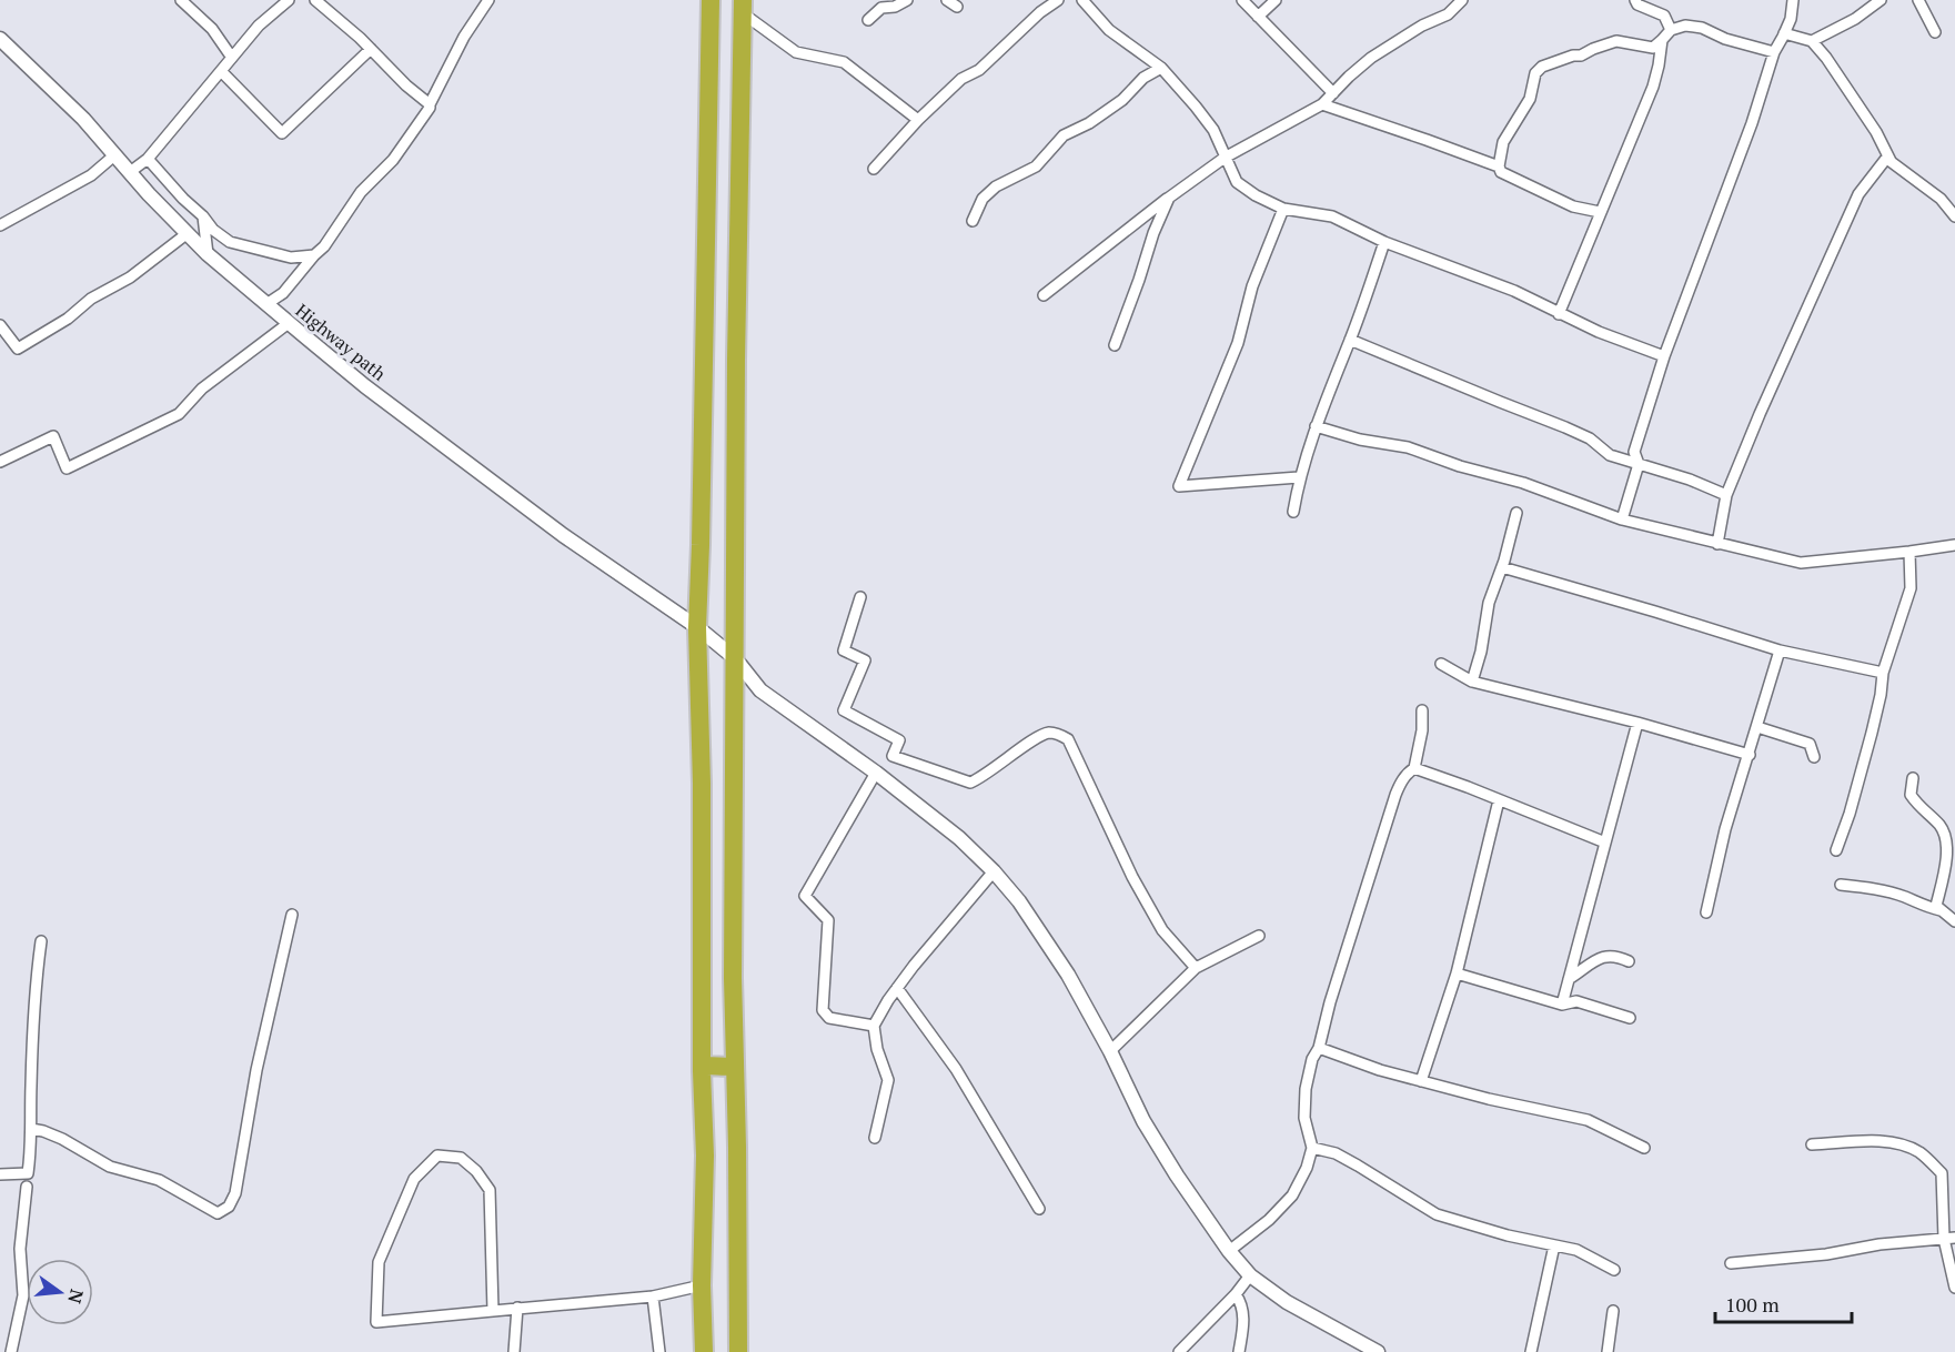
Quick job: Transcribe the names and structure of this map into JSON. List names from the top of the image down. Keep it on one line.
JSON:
{"streets":{"street":["Highway path"]},"scale_bar":"100 m","north":"right"}
